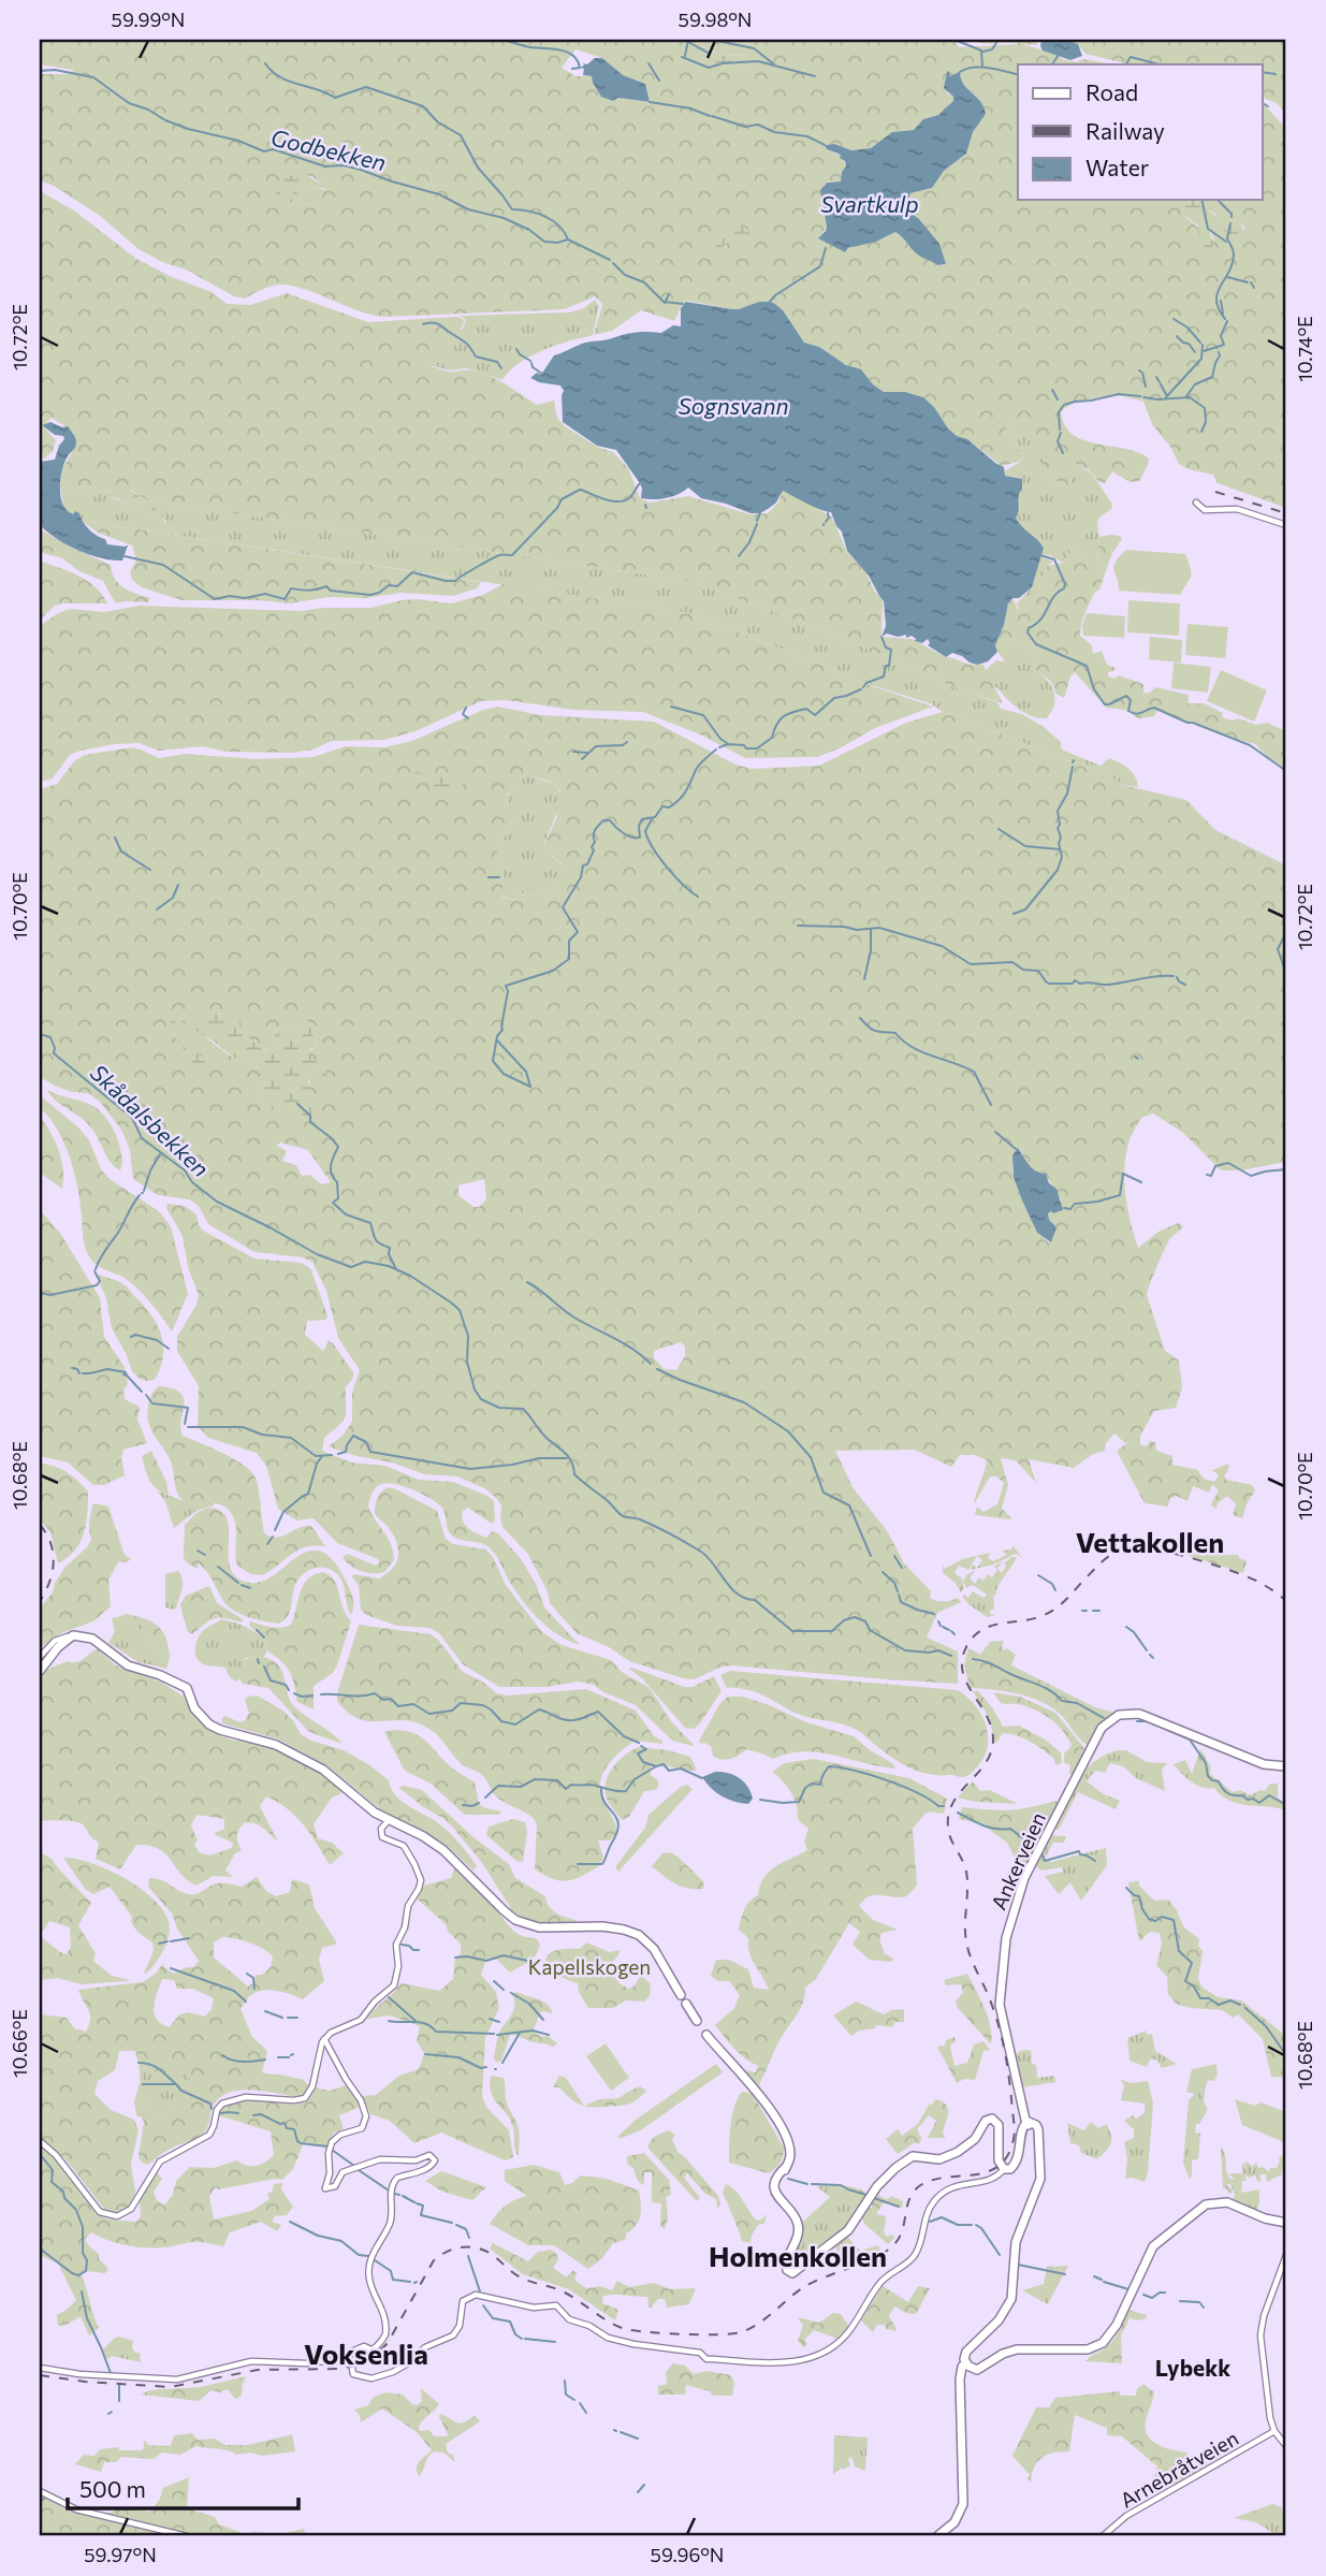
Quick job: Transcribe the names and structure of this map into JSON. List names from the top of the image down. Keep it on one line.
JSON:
{"streets":{"main road":["Ankerveien"],"street":["Arnebråtveien"]},"districts":["Vettakollen","Holmenkollen","Voksenlia","Lybekk"],"water":["Godbekken","Svartkulp","Sognsvann","Skådalsbekken"],"parks":["Kapellskogen"],"legend":["Road","Railway","Water"],"scale_bar":"500 m","coordinates":["59.99°N","59.98°N","10.72°E","10.74°E","10.70°E","10.68°E","10.66°E","59.97°N","59.96°N"]}
